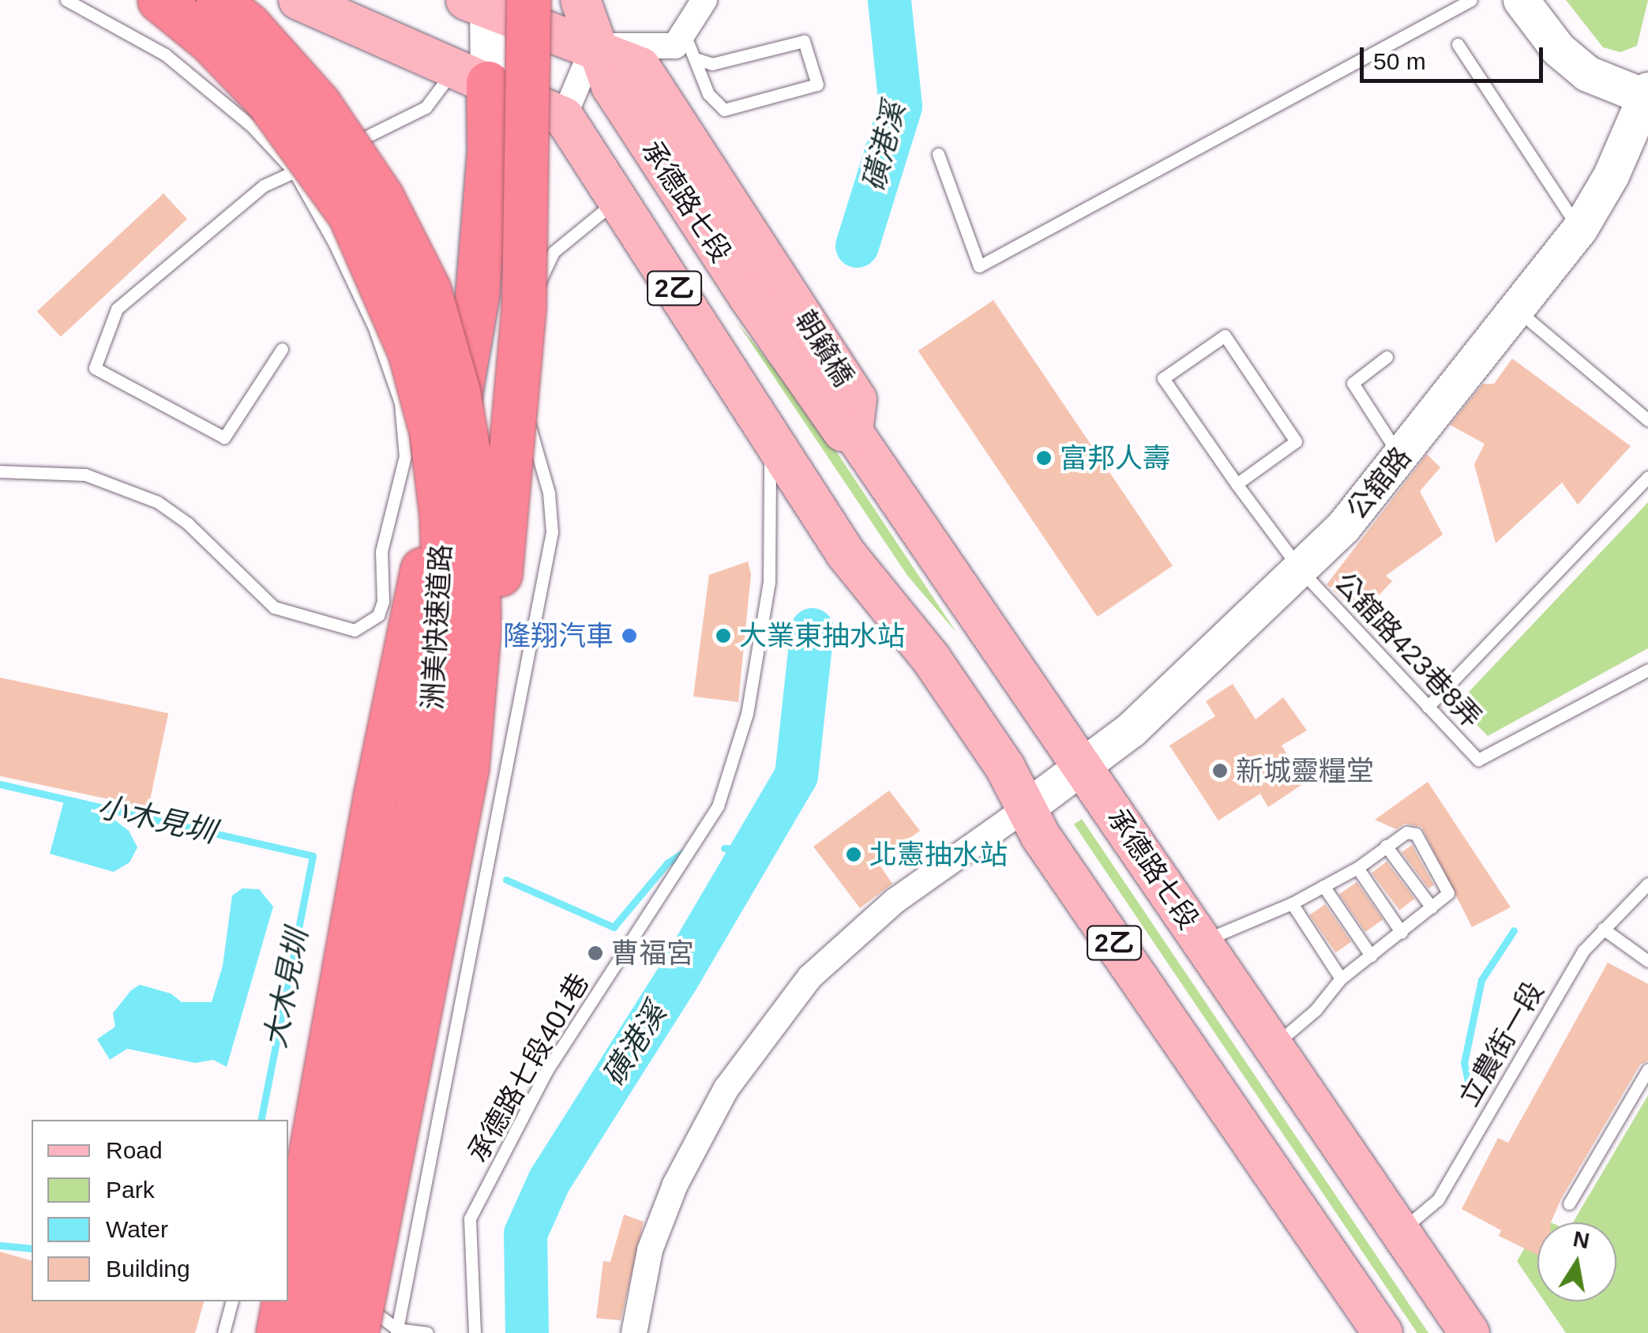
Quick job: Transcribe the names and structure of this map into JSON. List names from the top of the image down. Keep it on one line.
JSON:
{"streets":{"highway":["洲美快速道路"],"main road":["承德路七段","2乙","朝籟橋"],"street":["公舘路"],"lane":["公舘路423巷8弄","立農街一段","承德路七段401巷"]},"crossings":[["承德路七段","2乙"],["承德路七段","朝籟橋"],["承德路七段","公舘路"],["承德路七段","立農街一段"],["承德路七段","承德路七段401巷"],["2乙","公舘路"],["2乙","承德路七段401巷"],["公舘路","公舘路423巷8弄"]],"water":["磺港溪","小木見圳","大木見圳"],"places":["富邦人壽","隆翔汽車","大業東抽水站","新城靈糧堂","北憲抽水站","曹福宮"],"legend":["Road","Park","Water","Building"],"scale_bar":"50 m","north":"top"}
